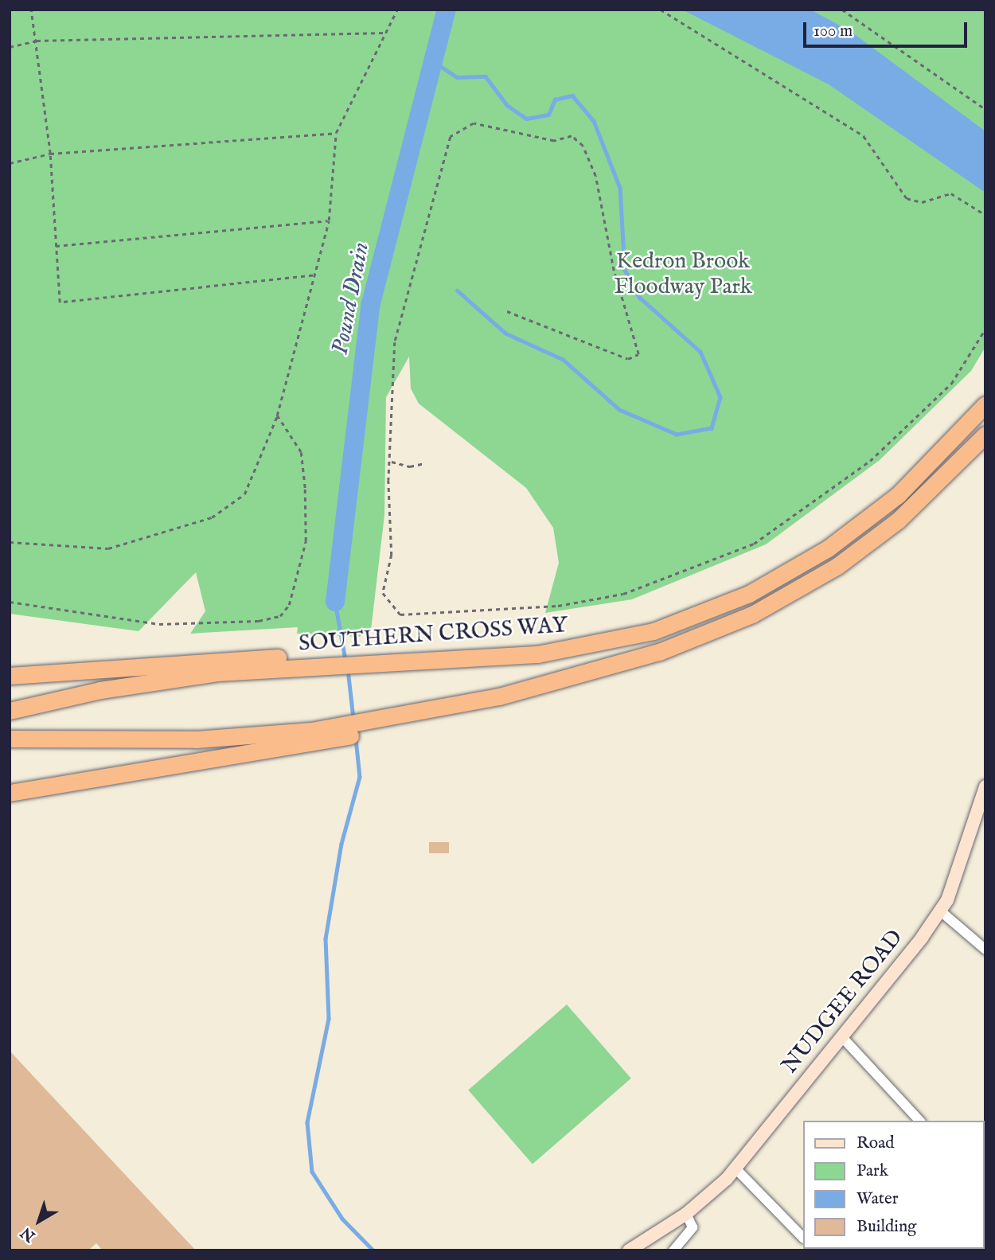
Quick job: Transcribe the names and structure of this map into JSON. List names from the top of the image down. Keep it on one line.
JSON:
{"streets":{"highway":["SOUTHERN CROSS WAY"],"main road":["NUDGEE ROAD"]},"water":["Pound Drain"],"parks":["Kedron Brook Floodway Park"],"legend":["Road","Park","Water","Building"],"scale_bar":"100 m","north":"bottom left"}
